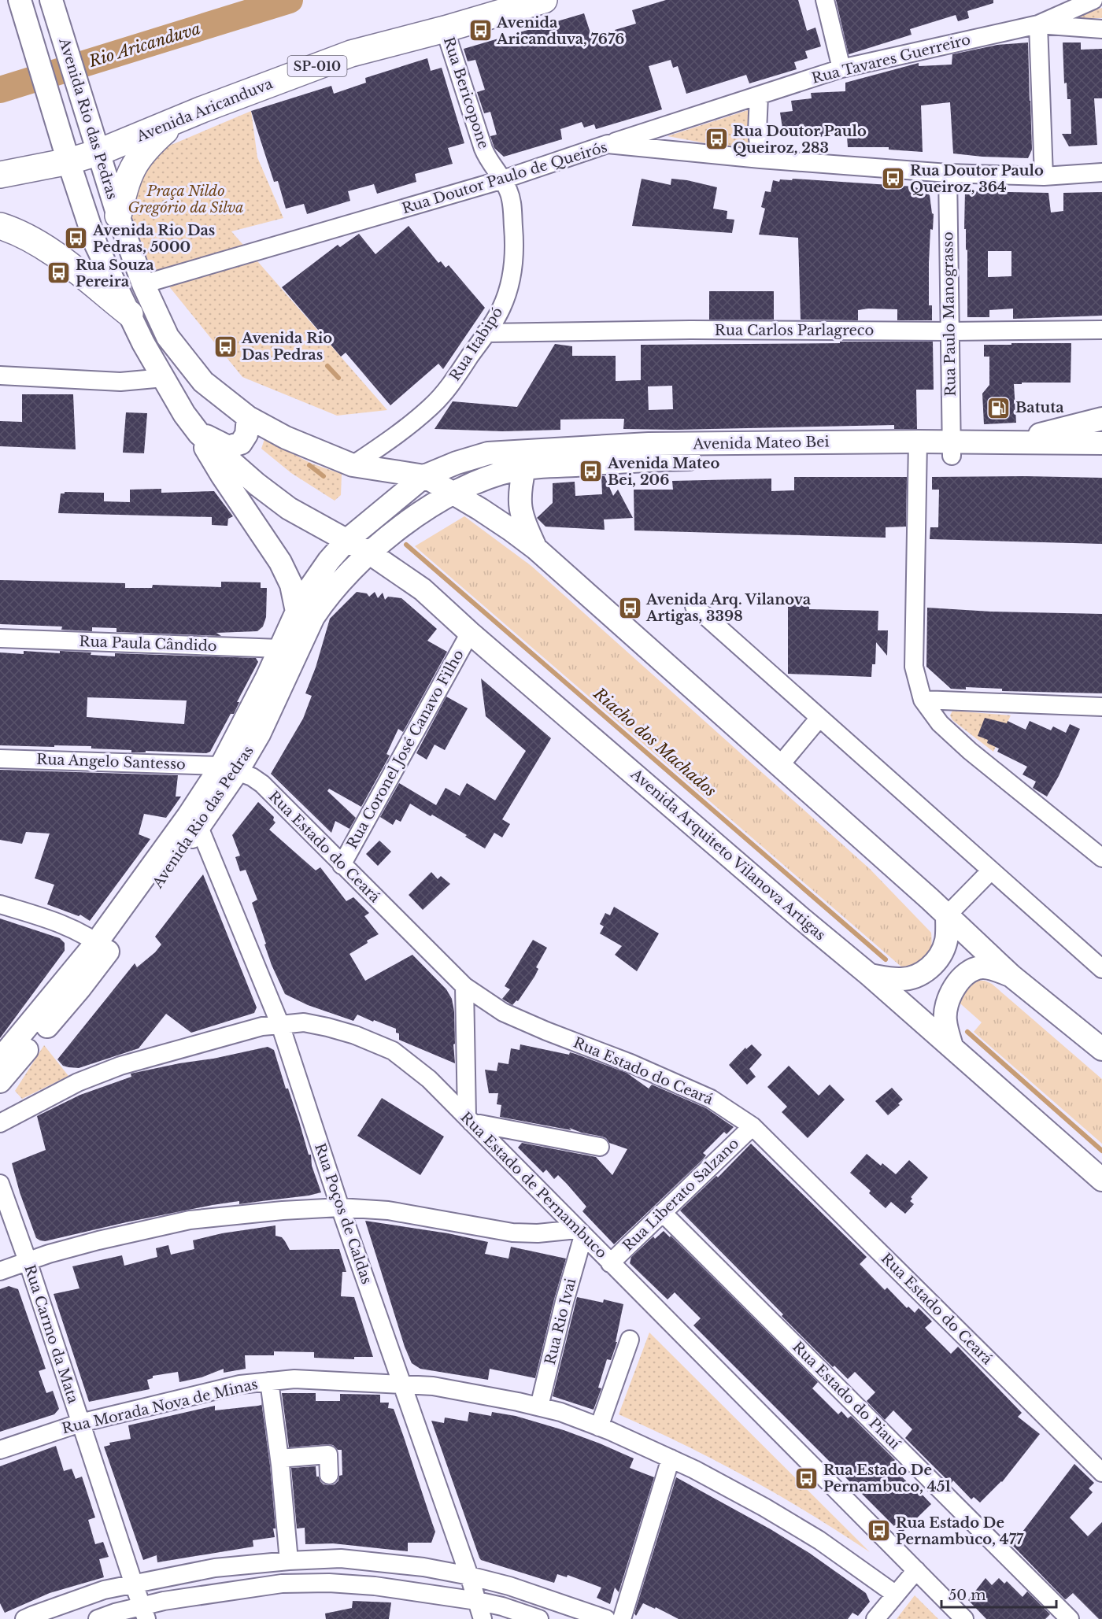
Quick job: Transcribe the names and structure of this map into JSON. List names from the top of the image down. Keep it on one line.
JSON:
{"streets":{"highway":["SP-010","Avenida Aricanduva"],"main road":["Avenida Rio das Pedras","Avenida Mateo Bei","Avenida Arquiteto Vilanova Artigas"],"street":["Rua Tavares Guerreiro","Rua Bericopone","Rua Doutor Paulo de Queirós","Rua Paulo Manograsso","Rua Carlos Parlagreco","Rua Itabipó","Rua Paula Cândido","Rua Coronel José Canavo Filho","Rua Angelo Santesso","Rua Estado do Ceará","Rua Estado de Pernambuco","Rua Liberato Salzano","Rua Poços de Caldas","Rua Rio Ivai","Rua Carmo da Mata","Rua Estado do Piauí","Rua Morada Nova de Minas"]},"crossings":[["Rua Tavares Guerreiro","Rua Doutor Paulo de Queirós"],["Rua Bericopone","Avenida Aricanduva"],["Rua Bericopone","Rua Doutor Paulo de Queirós"],["Rua Bericopone","Rua Itabipó"],["Avenida Aricanduva","Avenida Rio das Pedras"],["Avenida Rio das Pedras","Rua Doutor Paulo de Queirós"],["Avenida Rio das Pedras","Rua Itabipó"],["Avenida Rio das Pedras","Avenida Mateo Bei"],["Avenida Rio das Pedras","Rua Paula Cândido"],["Avenida Rio das Pedras","Rua Angelo Santesso"],["Avenida Rio das Pedras","Rua Estado do Ceará"],["Avenida Rio das Pedras","Avenida Arquiteto Vilanova Artigas"],["Avenida Rio das Pedras","Rua Poços de Caldas"],["Rua Doutor Paulo de Queirós","Rua Paulo Manograsso"],["Rua Doutor Paulo de Queirós","Rua Itabipó"],["Rua Paulo Manograsso","Rua Carlos Parlagreco"],["Rua Paulo Manograsso","Avenida Mateo Bei"],["Rua Carlos Parlagreco","Rua Itabipó"],["Rua Coronel José Canavo Filho","Rua Estado do Ceará"],["Rua Coronel José Canavo Filho","Avenida Arquiteto Vilanova Artigas"],["Rua Angelo Santesso","Rua Estado do Ceará"],["Rua Estado do Ceará","Rua Liberato Salzano"],["Rua Estado de Pernambuco","Rua Liberato Salzano"],["Rua Estado de Pernambuco","Rua Poços de Caldas"],["Rua Estado de Pernambuco","Rua Rio Ivai"],["Rua Liberato Salzano","Rua Estado do Piauí"],["Rua Poços de Caldas","Rua Morada Nova de Minas"],["Rua Rio Ivai","Rua Morada Nova de Minas"],["Rua Carmo da Mata","Rua Morada Nova de Minas"]],"water":["Rio Aricanduva","Riacho dos Machados"],"parks":["Praça Nildo Gregório da Silva"],"places":{"bus stop":["Avenida Aricanduva, 7676","Rua Doutor Paulo Queiroz, 283","Rua Doutor Paulo Queiroz, 364","Avenida Rio Das Pedras, 5000","Rua Souza Pereira","Avenida Rio Das Pedras","Avenida Mateo Bei, 206","Avenida Arq. Vilanova Artigas, 3398","Rua Estado De Pernambuco, 451","Rua Estado De Pernambuco, 477"],"fuel station":["Batuta"]},"scale_bar":"50 m"}
